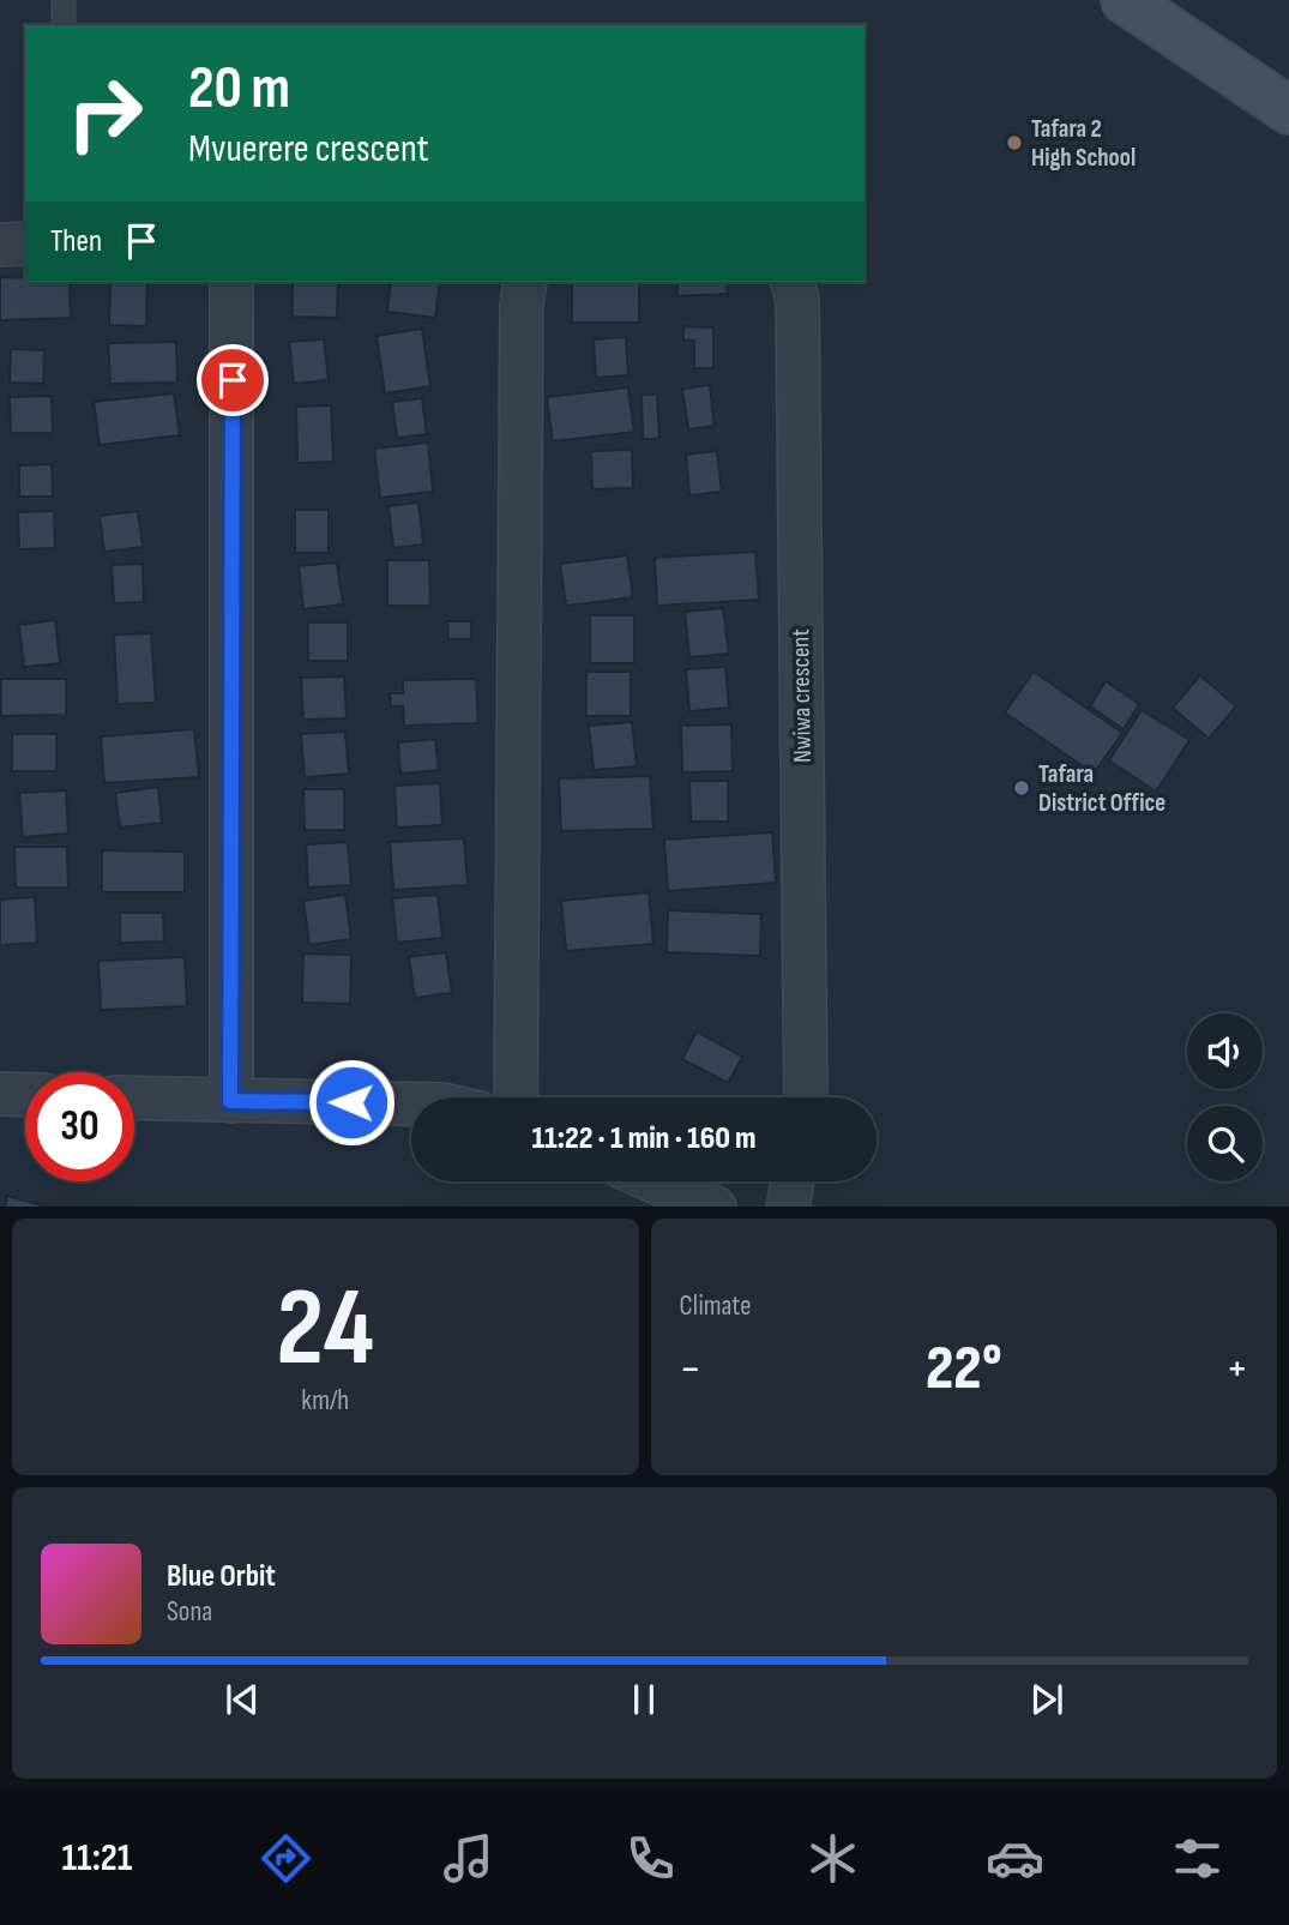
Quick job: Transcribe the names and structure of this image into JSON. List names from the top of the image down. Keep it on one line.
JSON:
{"streets":{"street":["Nwiwa crescent"]},"places":["Tafara 2 High School","Tafara District Office"],"page":{"turn":["20 m","Mvuerere crescent"],"then":"Then","limit":"30","trip":"11:22 · 1 min · 160 m","tile":[["24","km/h"],"Climate"],"heat":["−","22°","+"],"song":["Blue Orbit","Sona"],"tabs":"11:21"}}
